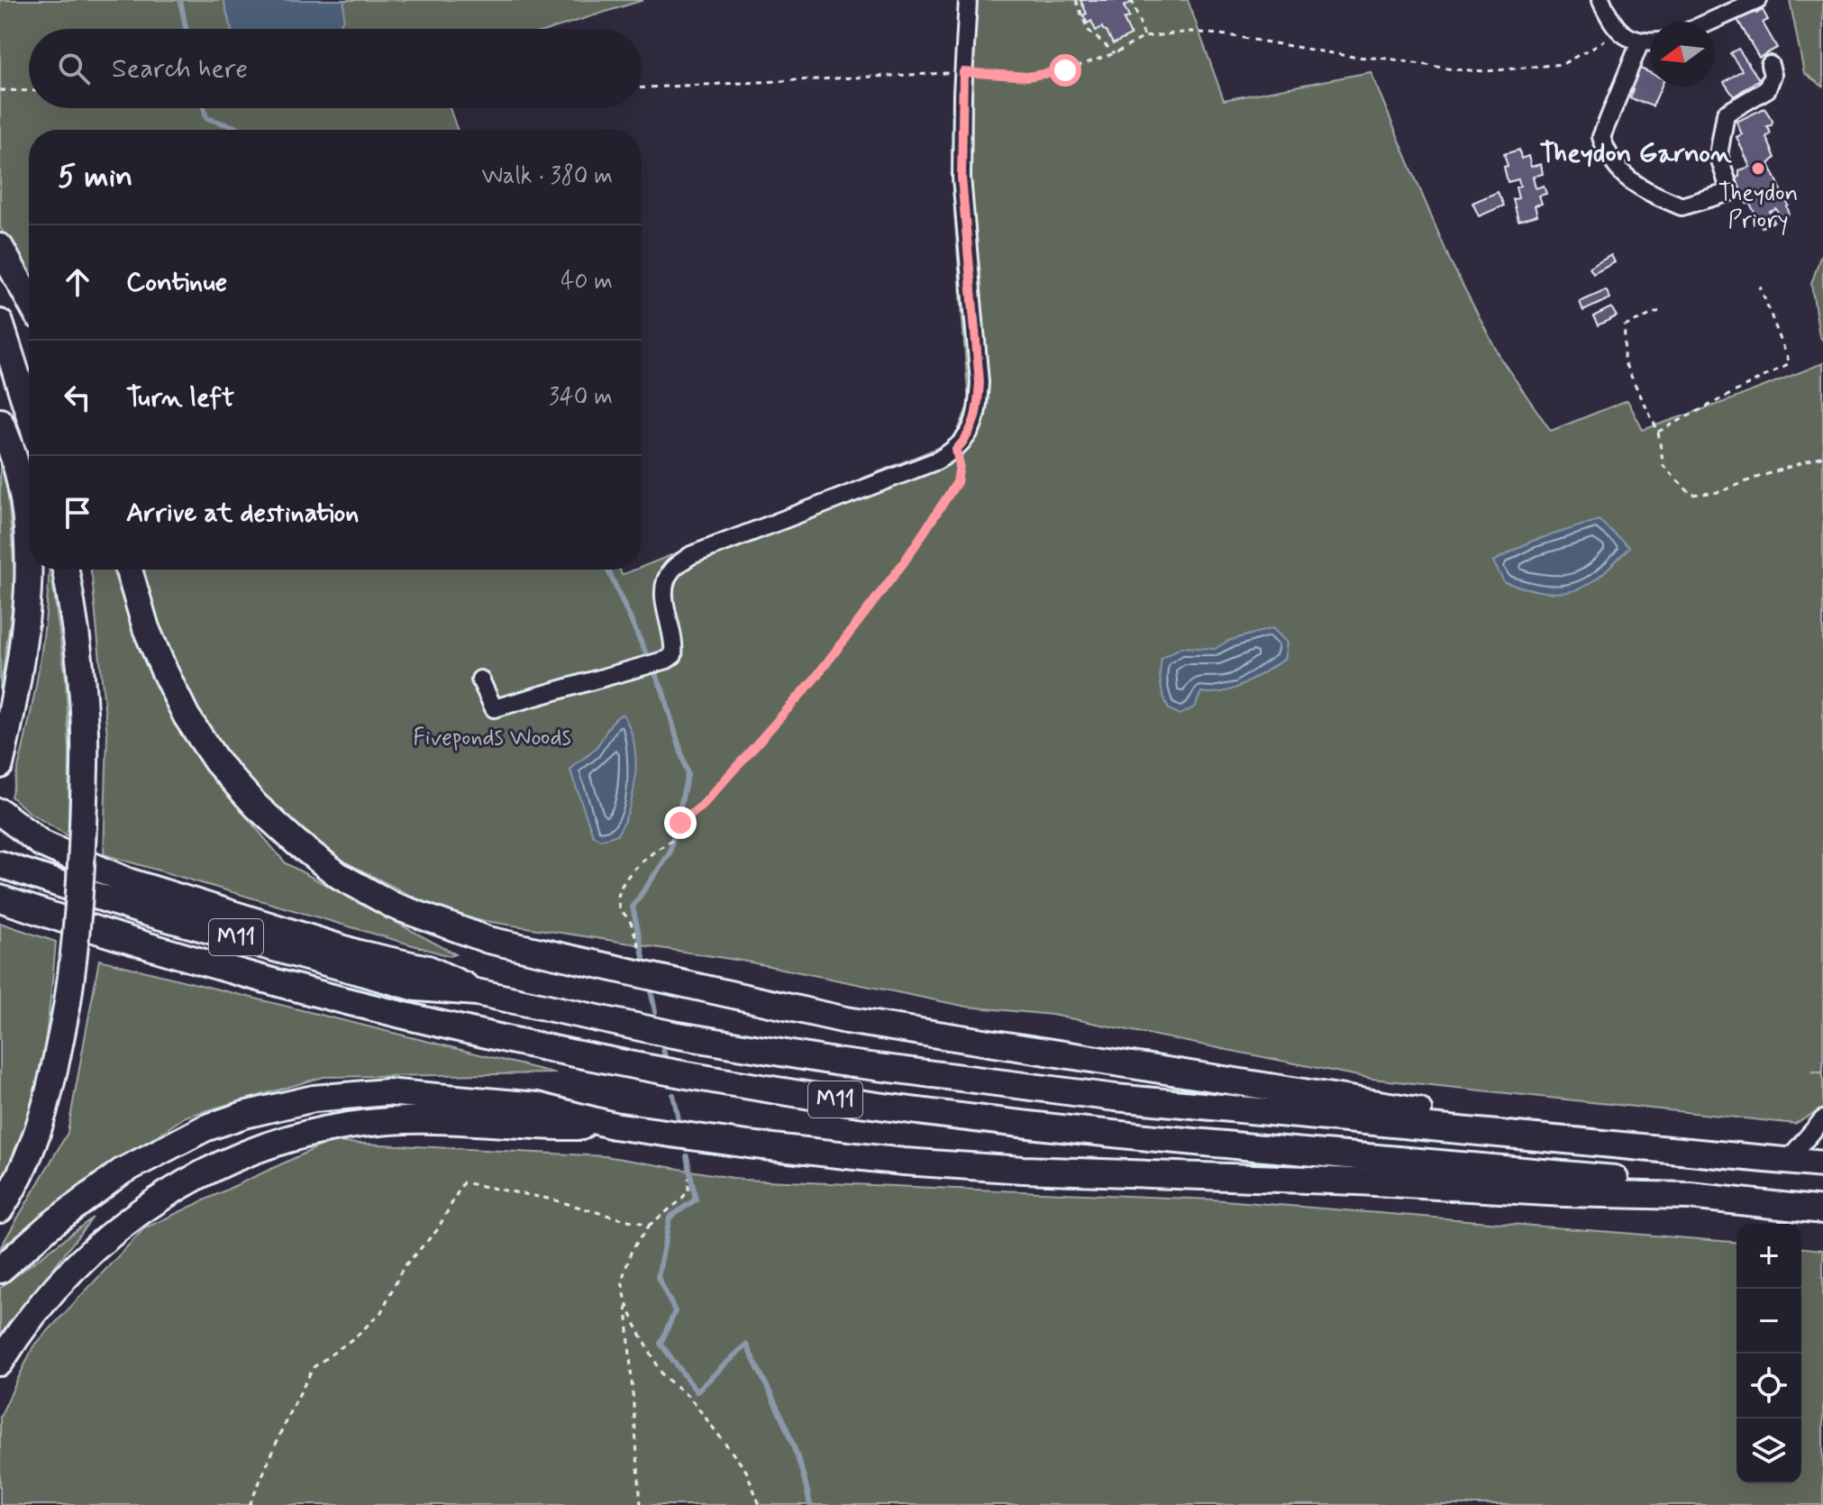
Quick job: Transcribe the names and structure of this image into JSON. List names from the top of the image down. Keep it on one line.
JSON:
{"streets":{"highway":["M11"]},"districts":["Theydon Garnon"],"parks":["Fiveponds Woods"],"places":["Theydon Priory"],"north":"left","page":{"search":"Search here","heading":["5 min","Walk · 380 m"],"list":[["Continue","40 m"],["Turn left","340 m"],"Arrive at destination"],"map_buttons":["+","−"]}}
